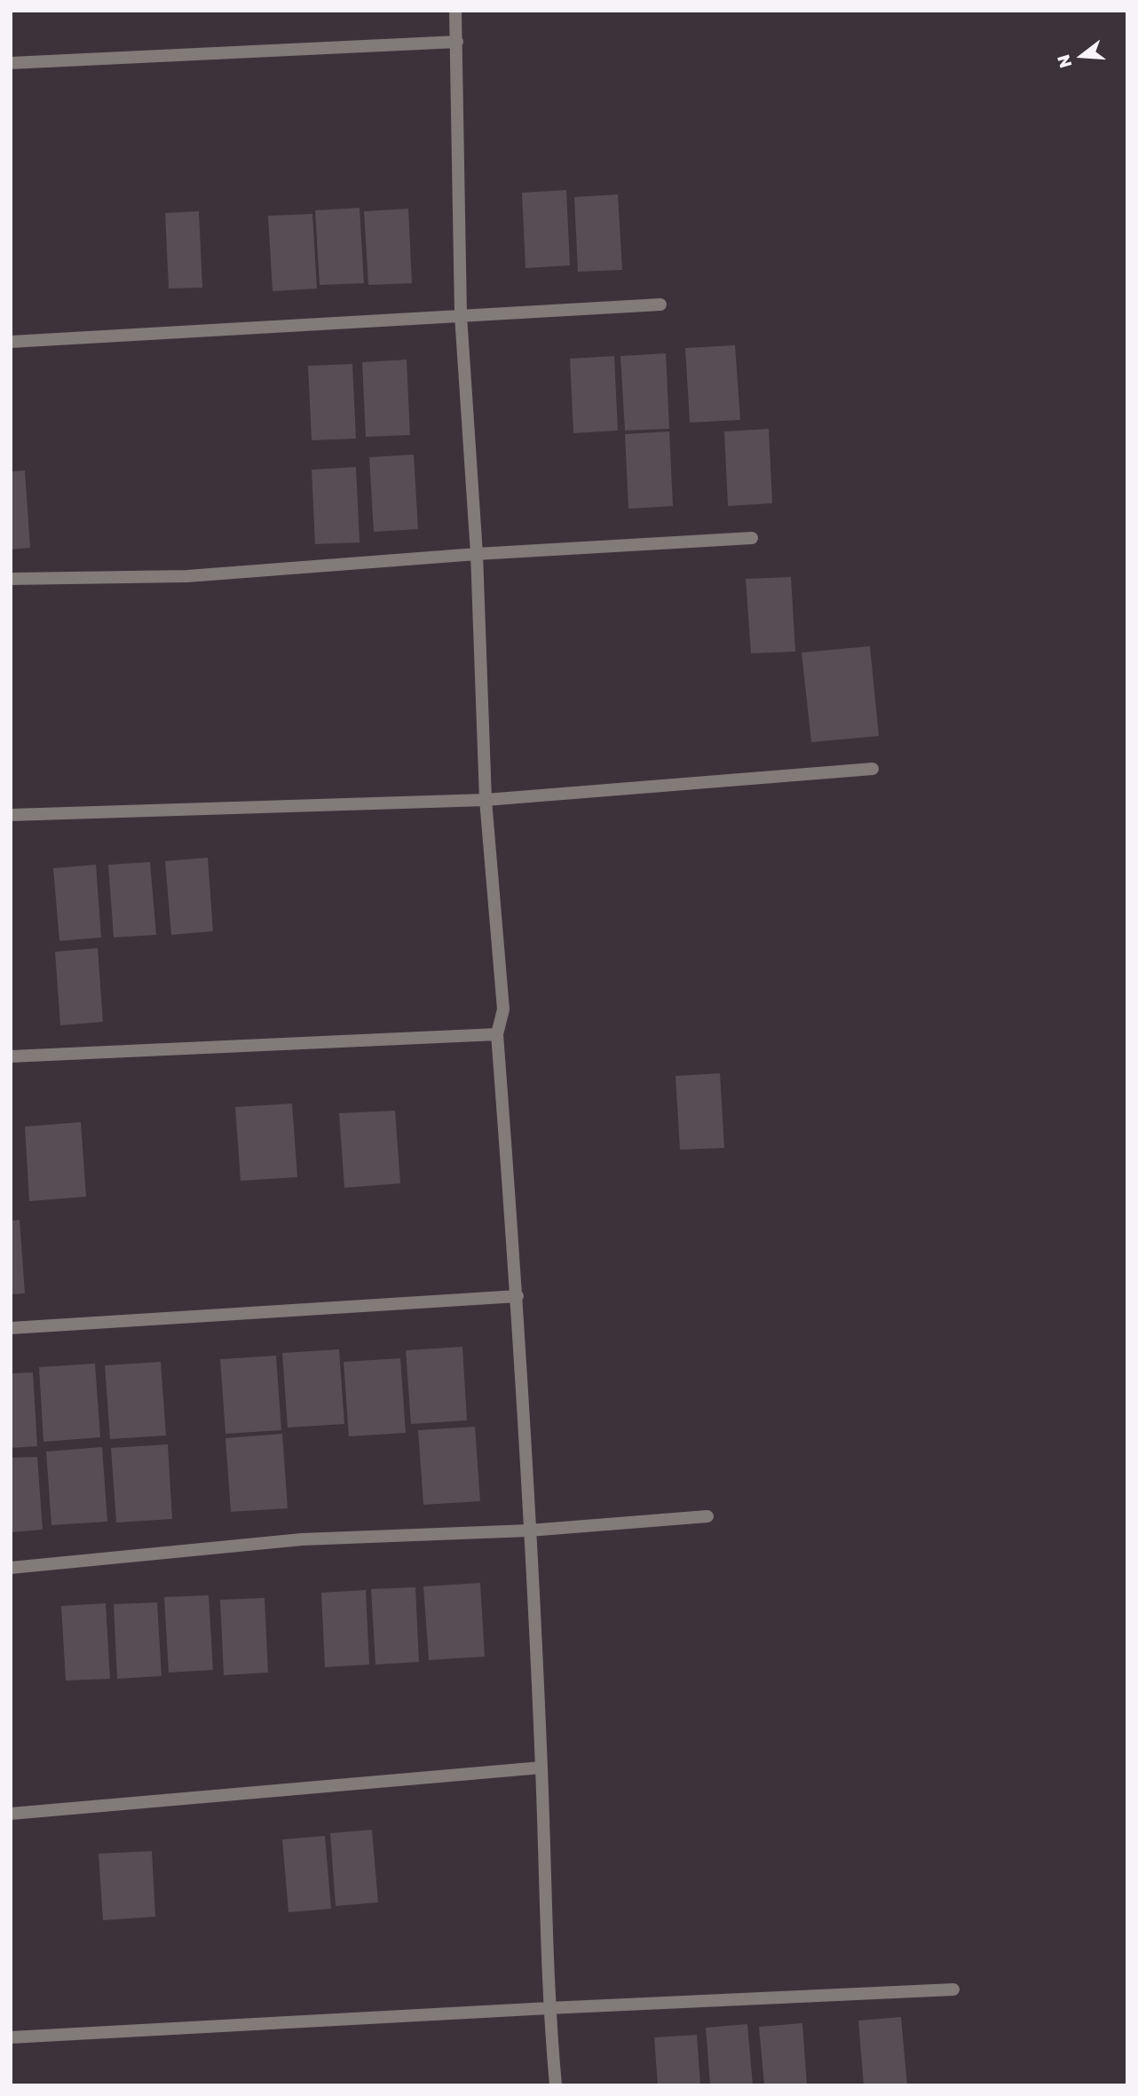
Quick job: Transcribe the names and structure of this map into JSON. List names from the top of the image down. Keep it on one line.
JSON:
{"north":"left"}
